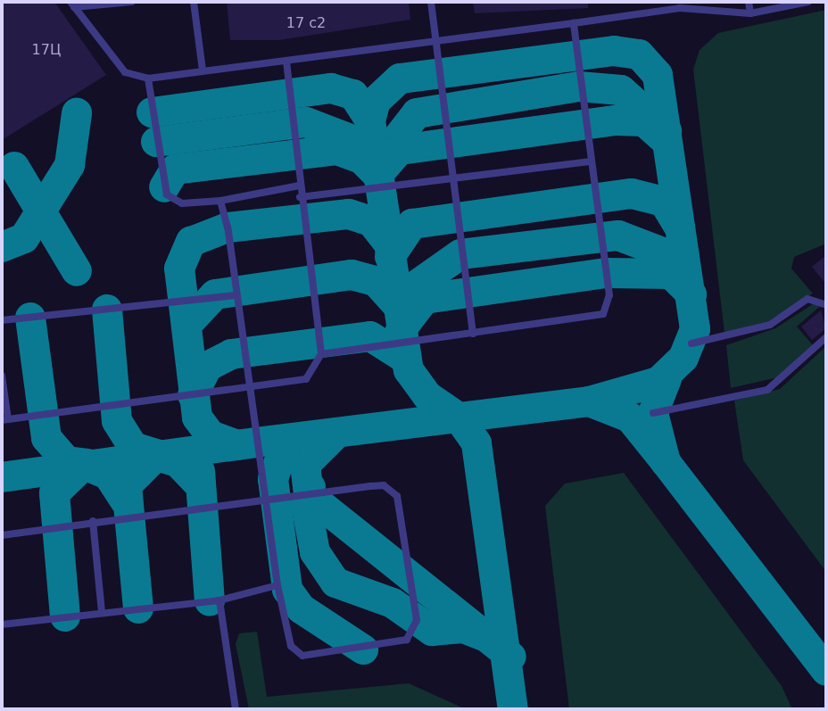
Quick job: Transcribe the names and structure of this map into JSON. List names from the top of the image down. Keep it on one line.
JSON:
{"house_numbers":["17 с2","17Ц"]}
